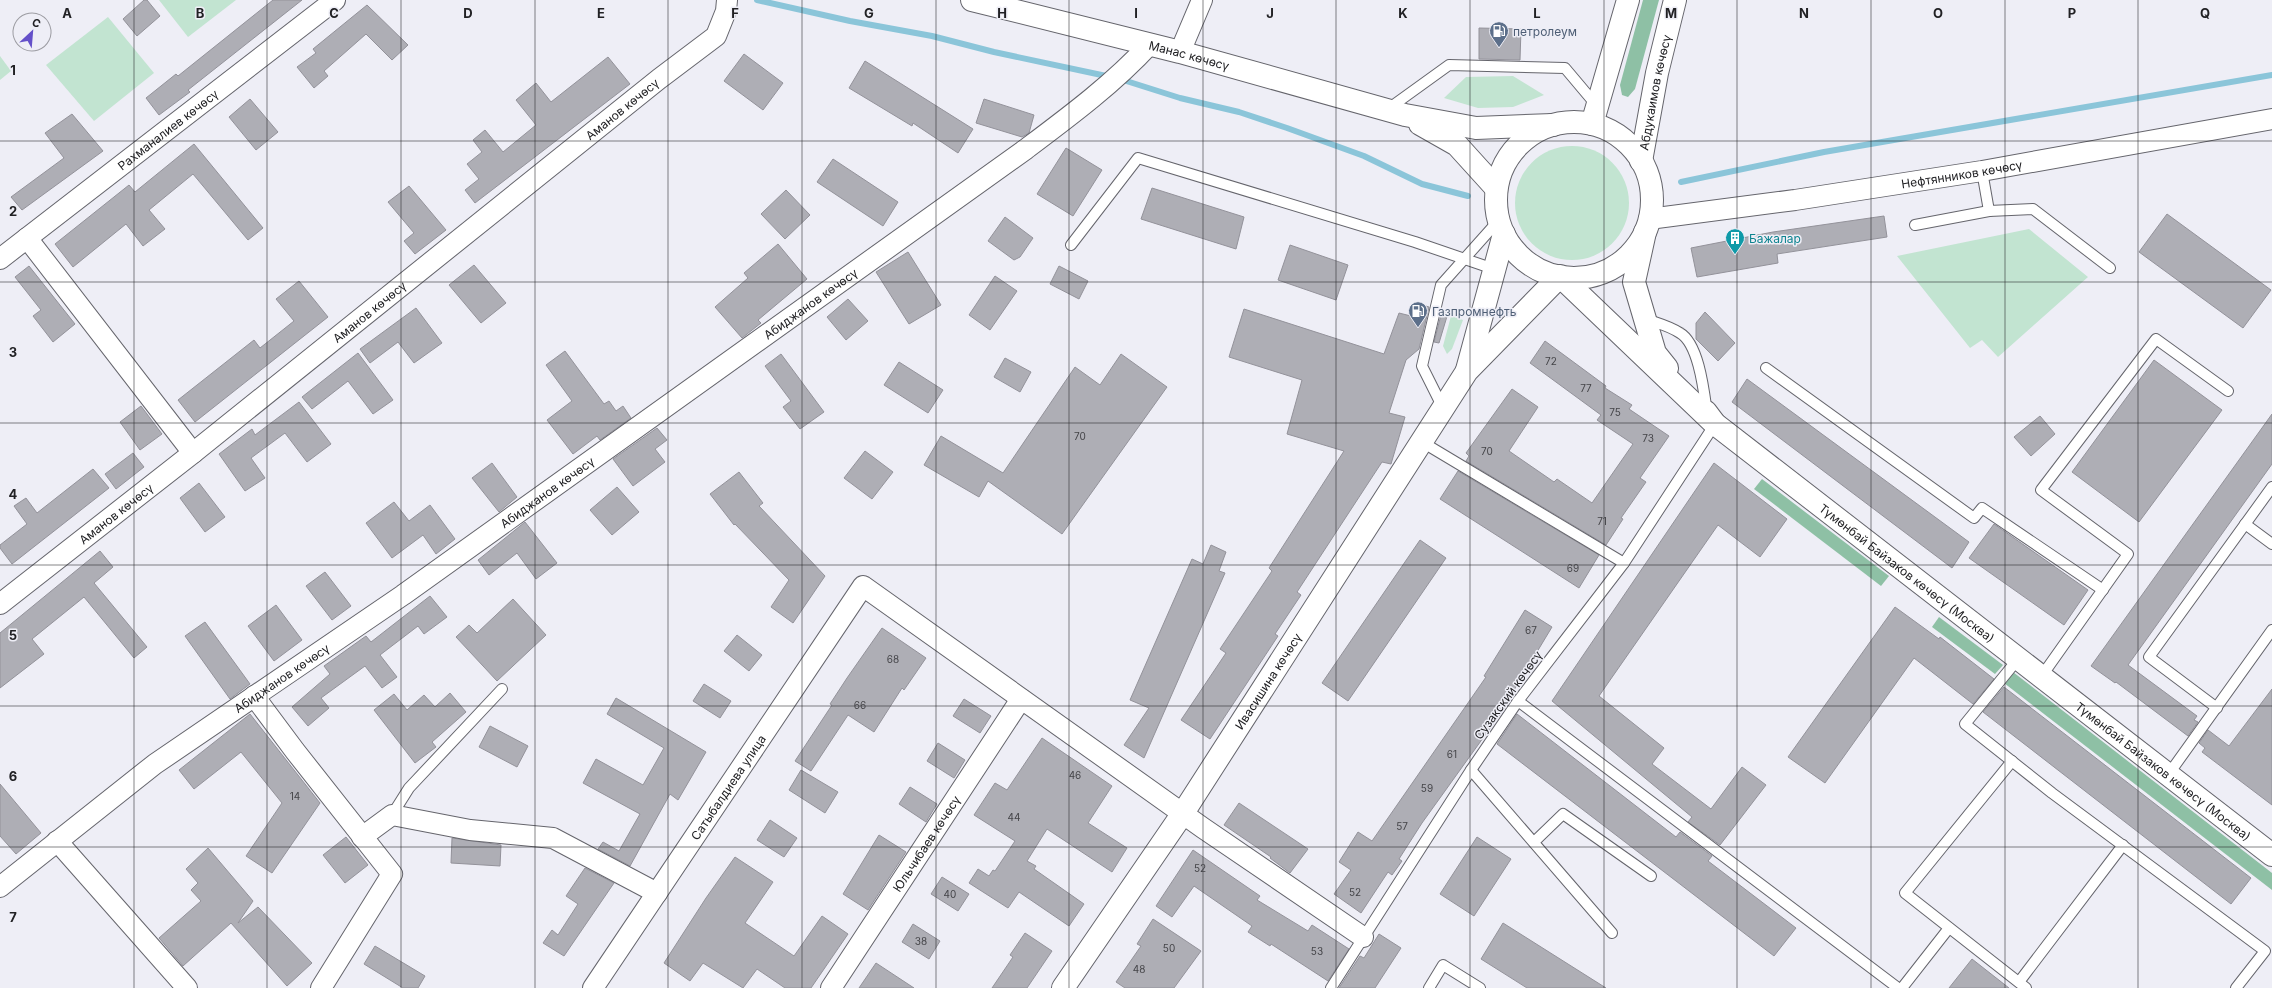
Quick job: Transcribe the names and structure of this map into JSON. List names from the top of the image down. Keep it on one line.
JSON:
{"streets":{"main road":["Манас көчөсү","Абдукаимов көчөсү","Түмөнбай Байзаков көчөсү (Москва)","Ивасишина көчөсү"],"street":["Аманов көчөсү","Рахманалиев көчөсү","Нефтянников көчөсү","Абиджанов көчөсү","Сатыбалдиева улица","Юльчибаев көчөсү"],"lane":["Сузакский көчөсү"]},"crossings":[["Манас көчөсү","Абиджанов көчөсү"],["Абдукаимов көчөсү","Түмөнбай Байзаков көчөсү (Москва)"],["Нефтянников көчөсү","Түмөнбай Байзаков көчөсү (Москва)"],["Түмөнбай Байзаков көчөсү (Москва)","Сузакский көчөсү"],["Сатыбалдиева улица","Юльчибаев көчөсү"]],"places":{"fuel station":["петролеум","Газпромнефть"],"building":["Бажалар"]},"house_numbers":["72","77","75","70","73","70","71","69","67","68","66","61","46","59","14","44","57","52","52","40","38","50","53","48"],"north":"top right","grid":{"columns":["A","B","C","D","E","F","G","H","I","J","K","L","M","N","O","P","Q"],"rows":["1","2","3","4","5","6","7"]}}
